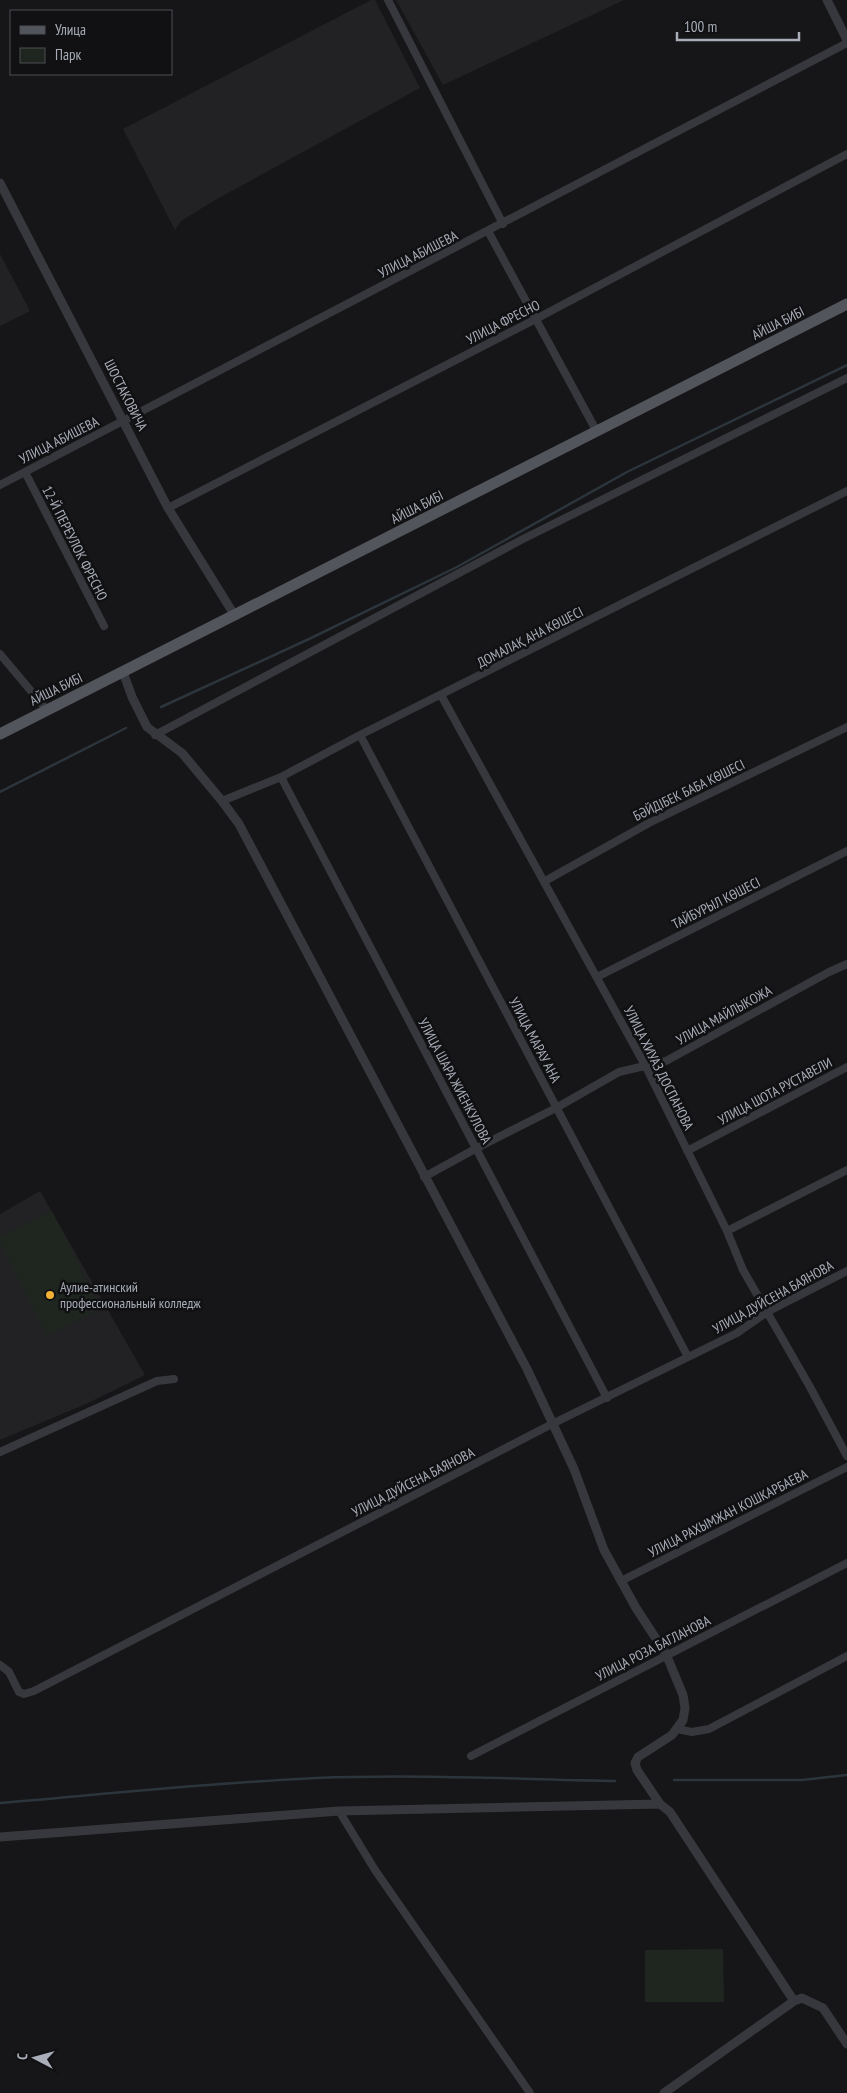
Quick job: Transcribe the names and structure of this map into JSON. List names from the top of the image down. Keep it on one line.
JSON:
{"streets":{"main road":["АЙША БИБІ"],"street":["УЛИЦА АБИШЕВА","УЛИЦА ФРЕСНО","ШОСТАКОВИЧА","12-Й ПЕРЕУЛОК ФРЕСНО","ДОМАЛАҚ АНА КӨШЕСІ","БӘЙДІБЕК БАБА КӨШЕСІ","ТАЙБУРЫЛ КӨШЕСІ","УЛИЦА МАЙЛЫКОЖА","УЛИЦА МАРАУ АНА","УЛИЦА ХИУАЗ ДОСПАНОВА","УЛИЦА ШАРА ЖИЕНКУЛОВА","УЛИЦА ШОТА РУСТАВЕЛИ","УЛИЦА ДУЙСЕНА БАЯНОВА","УЛИЦА РАХЫМЖАН КОШКАРБАЕВА","УЛИЦА РОЗА БАГЛАНОВА"]},"crossings":[["УЛИЦА АБИШЕВА","ШОСТАКОВИЧА"],["УЛИЦА АБИШЕВА","12-Й ПЕРЕУЛОК ФРЕСНО"],["УЛИЦА ФРЕСНО","ШОСТАКОВИЧА"],["АЙША БИБІ","ШОСТАКОВИЧА"],["ДОМАЛАҚ АНА КӨШЕСІ","УЛИЦА МАРАУ АНА"],["ДОМАЛАҚ АНА КӨШЕСІ","УЛИЦА ХИУАЗ ДОСПАНОВА"],["ДОМАЛАҚ АНА КӨШЕСІ","УЛИЦА ШАРА ЖИЕНКУЛОВА"],["БӘЙДІБЕК БАБА КӨШЕСІ","УЛИЦА ХИУАЗ ДОСПАНОВА"],["ТАЙБУРЫЛ КӨШЕСІ","УЛИЦА ХИУАЗ ДОСПАНОВА"],["УЛИЦА МАЙЛЫКОЖА","УЛИЦА МАРАУ АНА"],["УЛИЦА МАЙЛЫКОЖА","УЛИЦА ХИУАЗ ДОСПАНОВА"],["УЛИЦА МАЙЛЫКОЖА","УЛИЦА ШАРА ЖИЕНКУЛОВА"],["УЛИЦА МАРАУ АНА","УЛИЦА ДУЙСЕНА БАЯНОВА"],["УЛИЦА ХИУАЗ ДОСПАНОВА","УЛИЦА ШОТА РУСТАВЕЛИ"],["УЛИЦА ХИУАЗ ДОСПАНОВА","УЛИЦА ДУЙСЕНА БАЯНОВА"],["УЛИЦА ШАРА ЖИЕНКУЛОВА","УЛИЦА ДУЙСЕНА БАЯНОВА"]],"places":["Аулие-атинский профессиональный колледж"],"legend":["Улица","Парк"],"scale_bar":"100 m","north":"left"}
